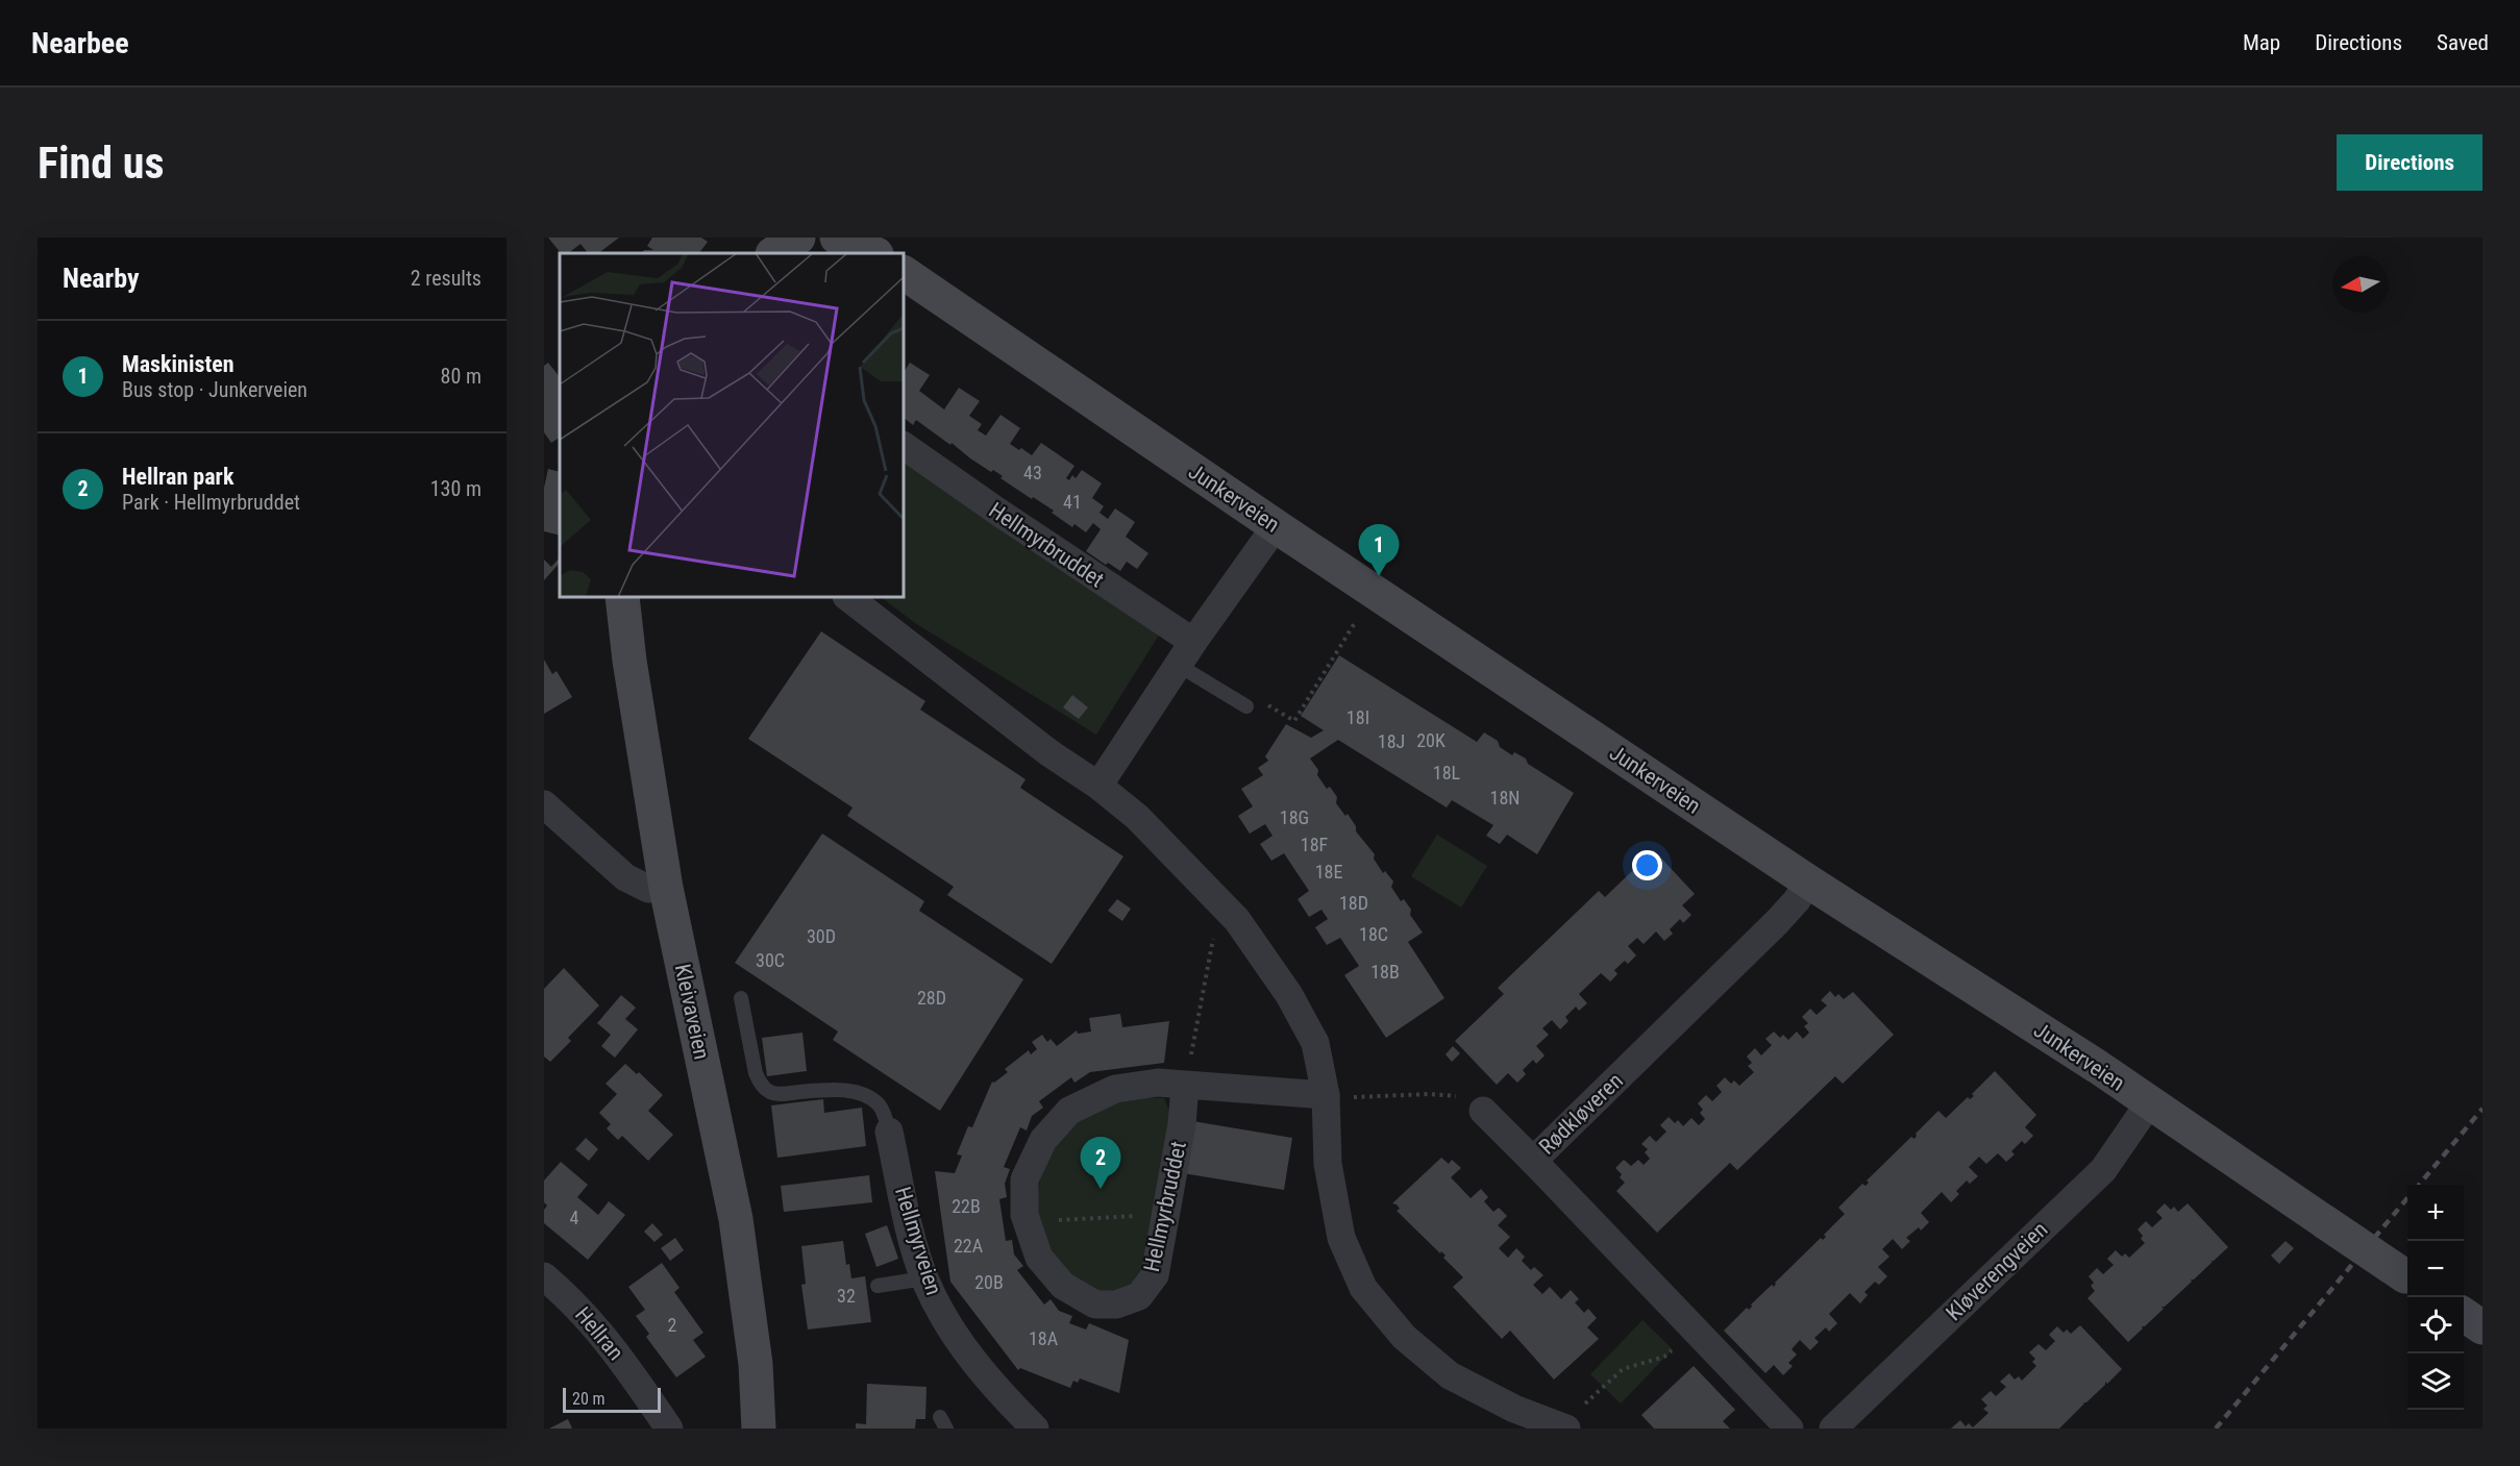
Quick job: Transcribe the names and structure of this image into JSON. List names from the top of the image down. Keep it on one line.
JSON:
{"streets":{"street":["Junkerveien","Hellmyrbruddet","Kleivaveien","Rødkløveren","Hellmyrveien","Kløverengveien","Hellran"]},"crossings":[["Junkerveien","Rødkløveren"],["Junkerveien","Kløverengveien"]],"house_numbers":["43","41","18I","20K","18J","18L","18N","18G","18F","18E","18D","18C","30D","30C","18B","28D","22B","4","22A","20B","32","2","18A"],"scale_bar":"20 m","north":"left","page":{"header":"Nearbee","nav":["Map","Directions","Saved"],"buttons":"Directions","title":"Find us","heading":["Nearby","2 results"],"list":[{"mark":"1","name":"Maskinisten","note":"Bus stop · Junkerveien","value":"80 m"},{"mark":"2","name":"Hellran park","note":"Park · Hellmyrbruddet","value":"130 m"}],"pins":["1","2"],"map_buttons":["+","−"],"scale":"20 m"}}
